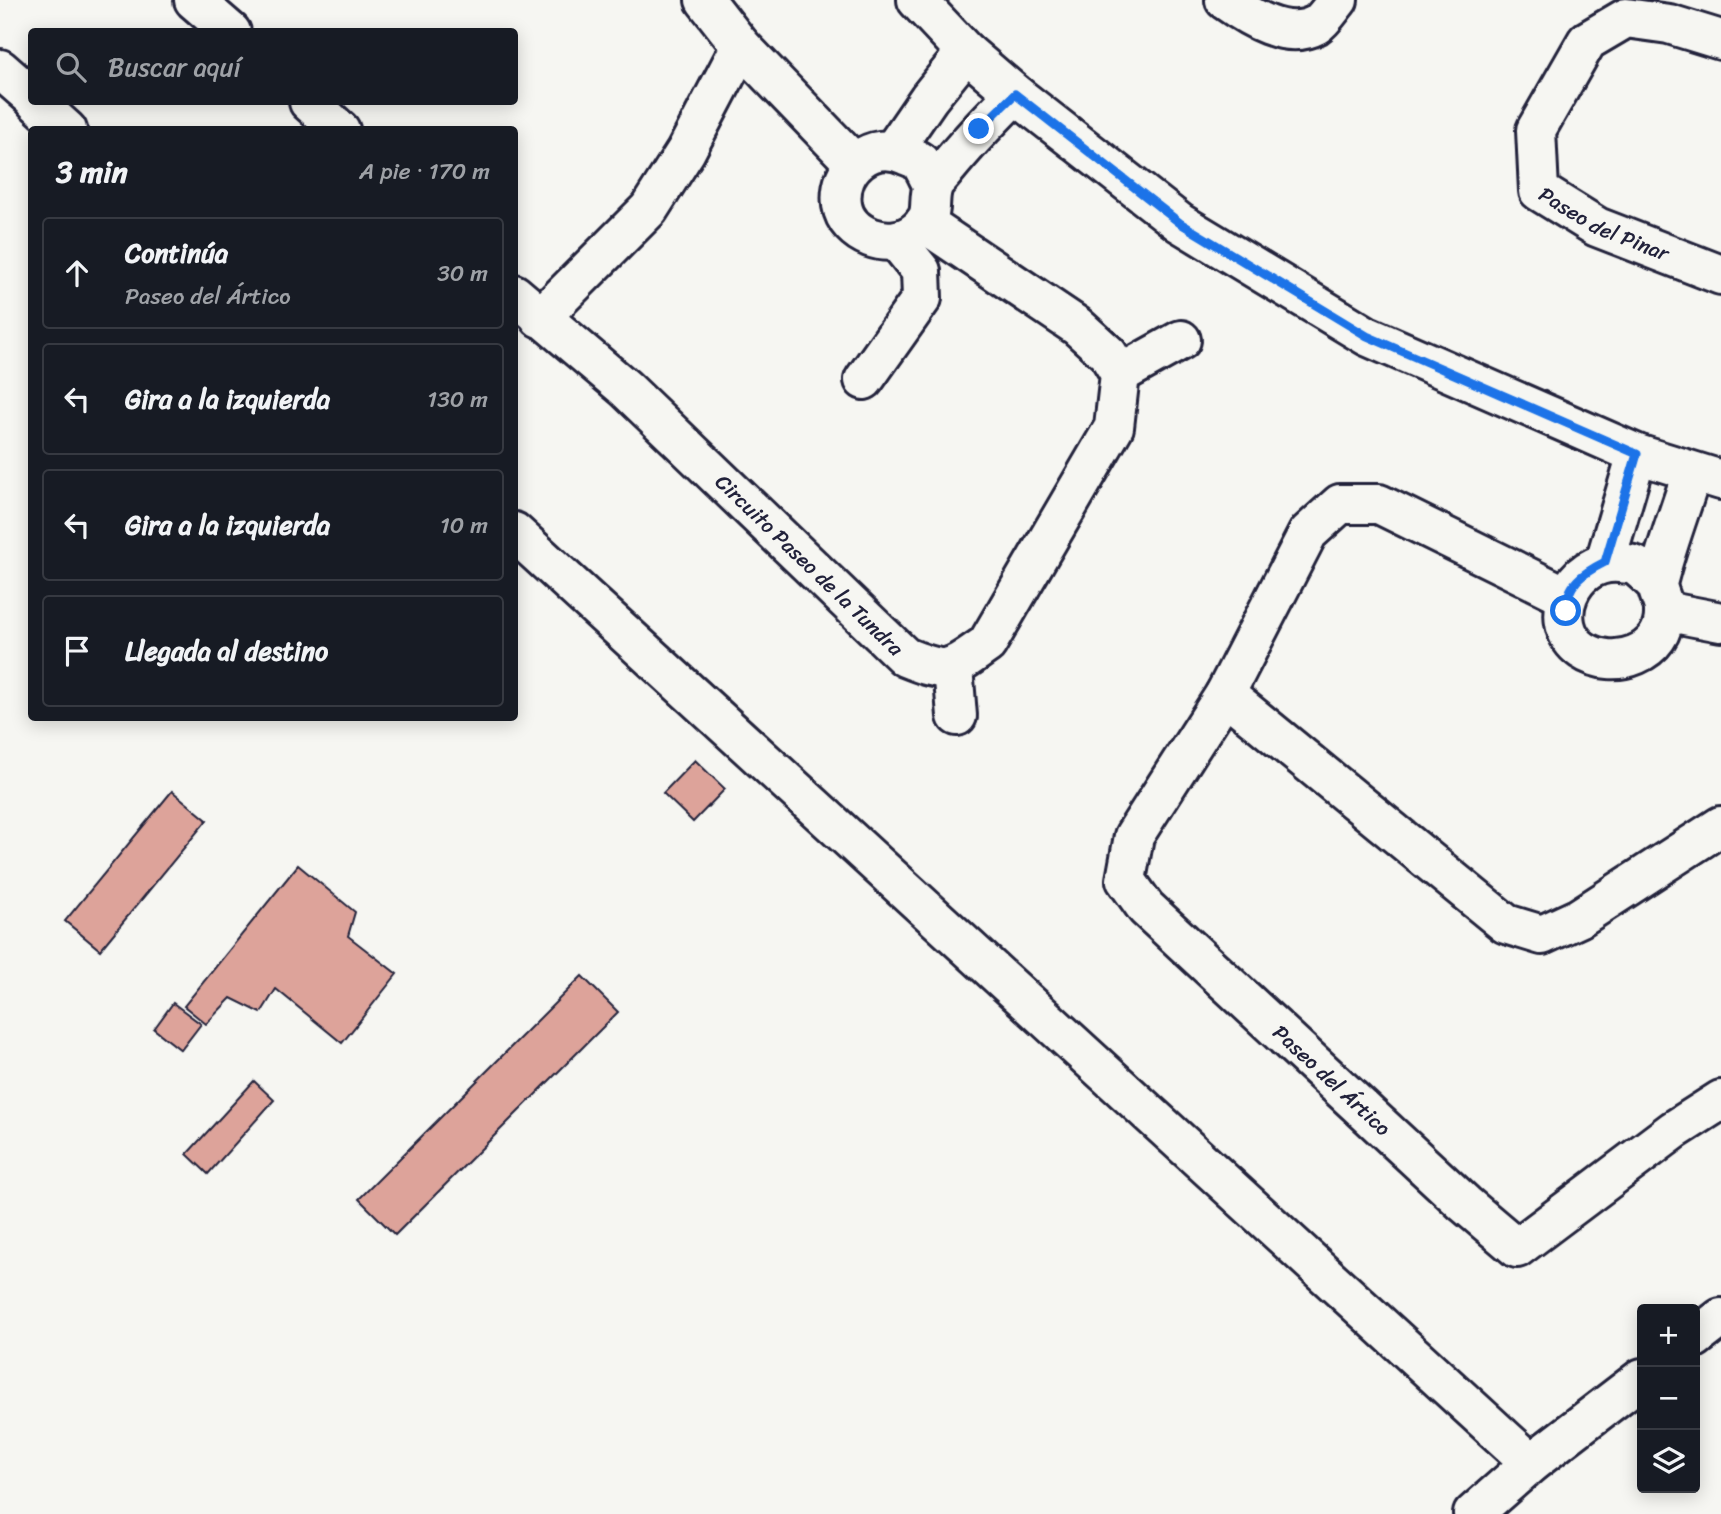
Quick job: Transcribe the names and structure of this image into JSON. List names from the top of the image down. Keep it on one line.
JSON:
{"streets":{"street":["Paseo del Pinar","Circuito Paseo de la Tundra","Paseo del Ártico"]},"page":{"search":"Buscar aquí","heading":["3 min","A pie · 170 m"],"list":[["Continúa","Paseo del Ártico","30 m"],["Gira a la izquierda","130 m"],["Gira a la izquierda","10 m"],"Llegada al destino"],"map_buttons":["+","−"]}}
